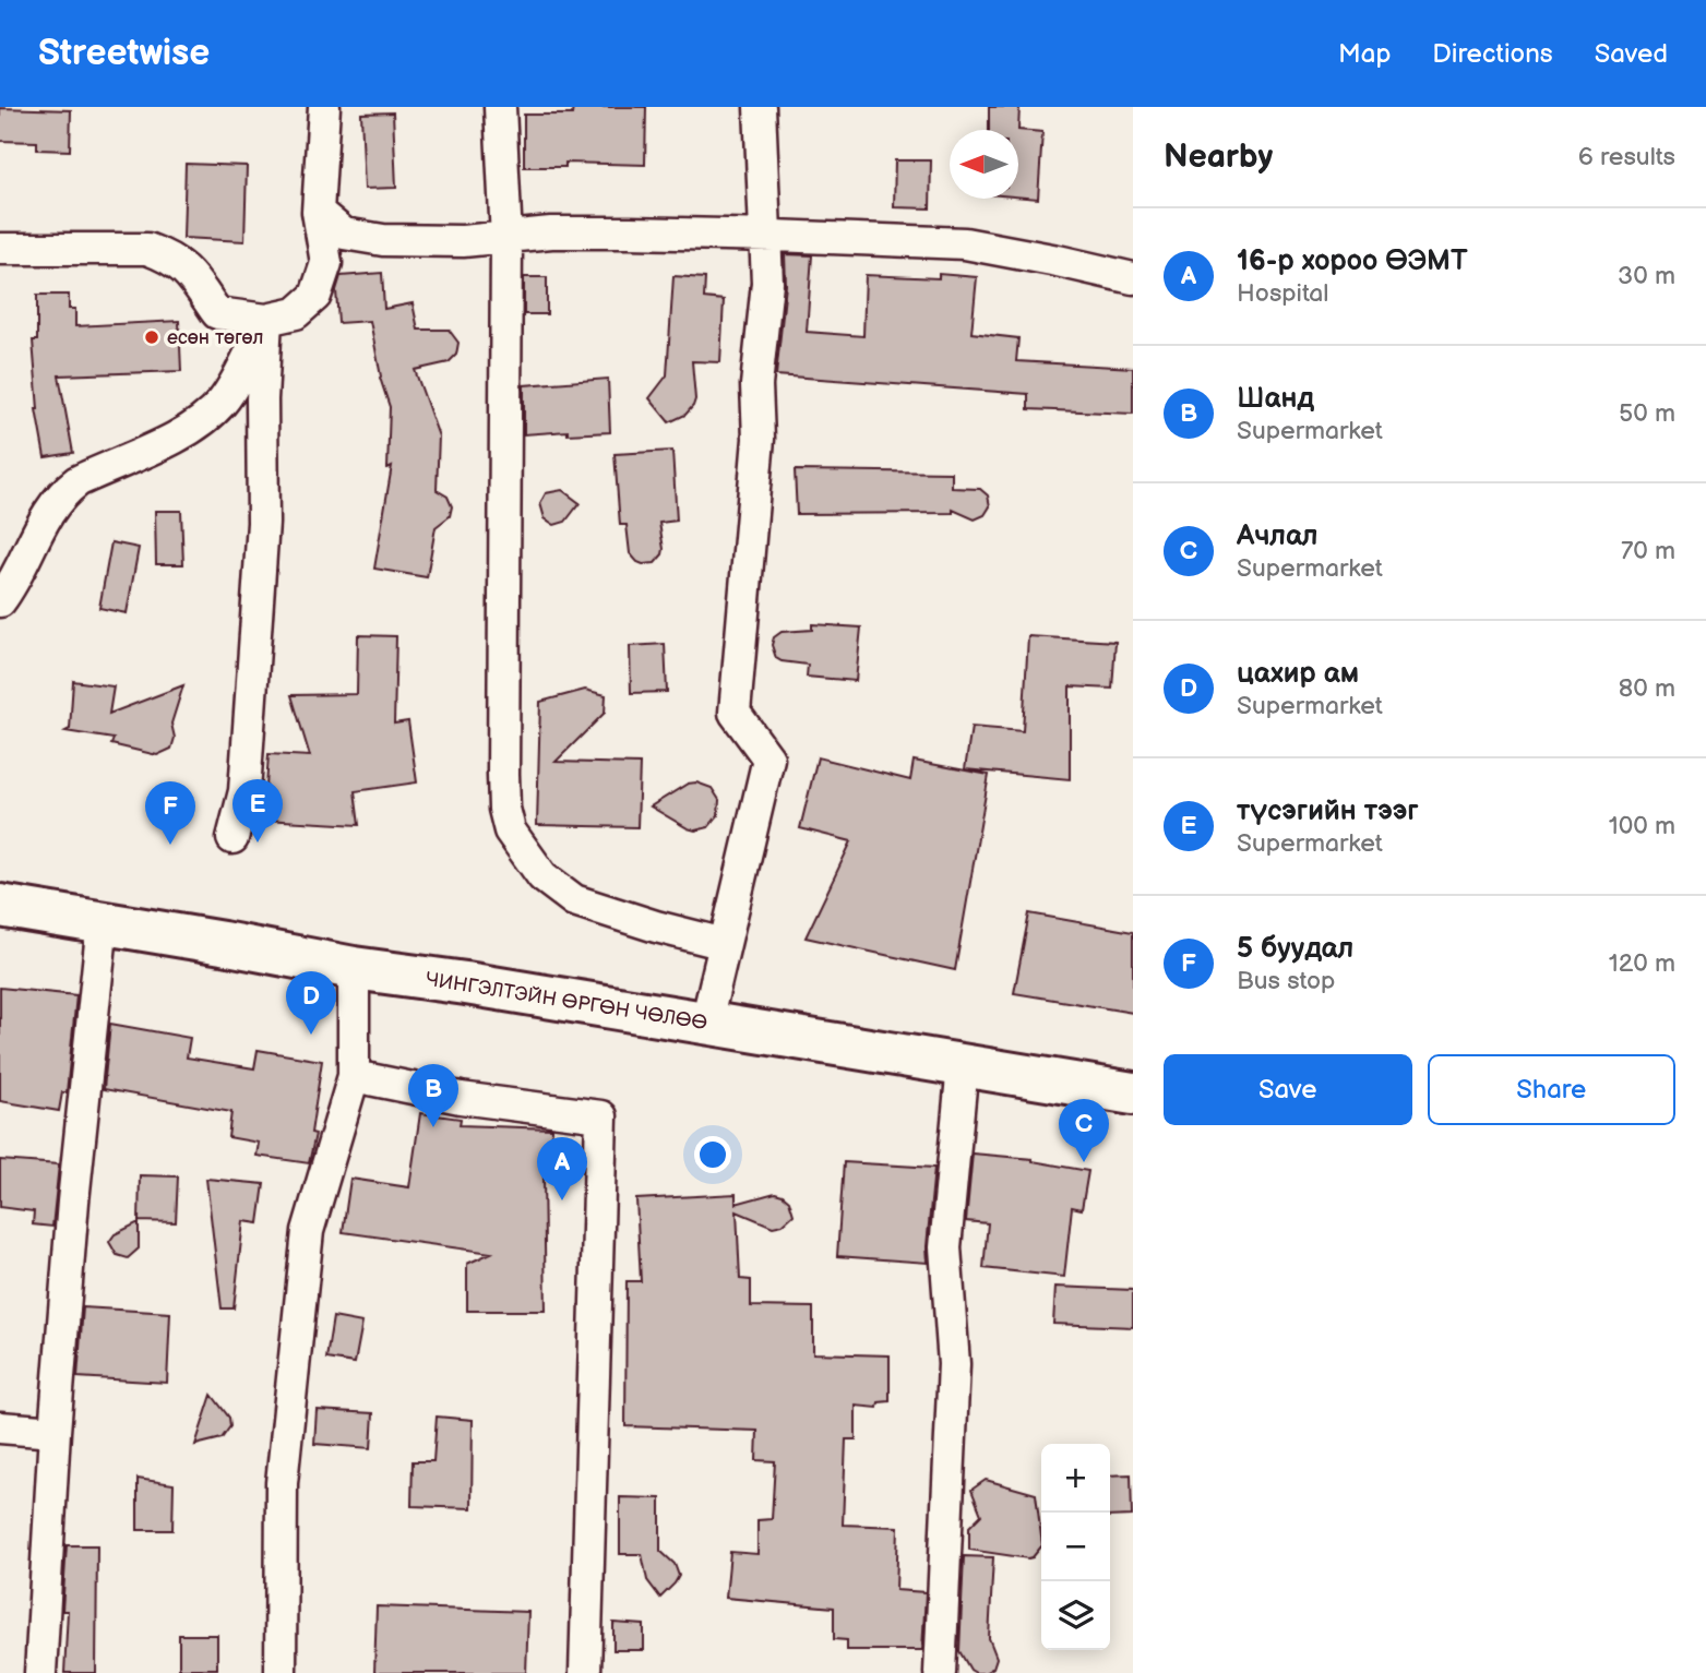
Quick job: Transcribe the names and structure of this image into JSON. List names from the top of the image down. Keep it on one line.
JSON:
{"streets":{"main road":["ЧИНГЭЛТЭЙН ӨРГӨН ЧӨЛӨӨ"]},"places":["есөн төгөл"],"north":"left","page":{"header":"Streetwise","nav":["Map","Directions","Saved"],"heading":["Nearby","6 results"],"list":[{"mark":"A","name":"16-р хороо ӨЭМТ","note":"Hospital","value":"30 m"},{"mark":"B","name":"Шанд","note":"Supermarket","value":"50 m"},{"mark":"C","name":"Ачлал","note":"Supermarket","value":"70 m"},{"mark":"D","name":"цахир ам","note":"Supermarket","value":"80 m"},{"mark":"E","name":"түсэгийн тээг","note":"Supermarket","value":"100 m"},{"mark":"F","name":"5 буудал","note":"Bus stop","value":"120 m"}],"pins":["E","F","D","B","C","A"],"buttons":["Save","Share"],"map_buttons":["+","−"]}}
